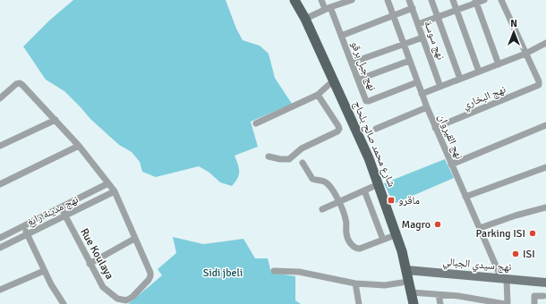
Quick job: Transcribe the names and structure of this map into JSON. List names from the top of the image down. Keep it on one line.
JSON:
{"streets":{"main road":["شارع محمد صالح بلحاج"],"street":["نهج سوسة","نهج جبل برقو","نهج البخاري","نهج القيروان","نهج مدينة رابغ","Rue Koulaya","نهج سيدي الجبالي"]},"crossings":[["نهج جبل برقو","نهج القيروان"],["نهج البخاري","نهج القيروان"],["نهج القيروان","نهج سيدي الجبالي"],["شارع محمد صالح بلحاج","نهج سيدي الجبالي"],["نهج مدينة رابغ","Rue Koulaya"]],"parks":["Sidi jbeli"],"places":{"transit":["ماقرو"],"other":["Magro","Parking ISI","ISI"]},"north":"top"}
